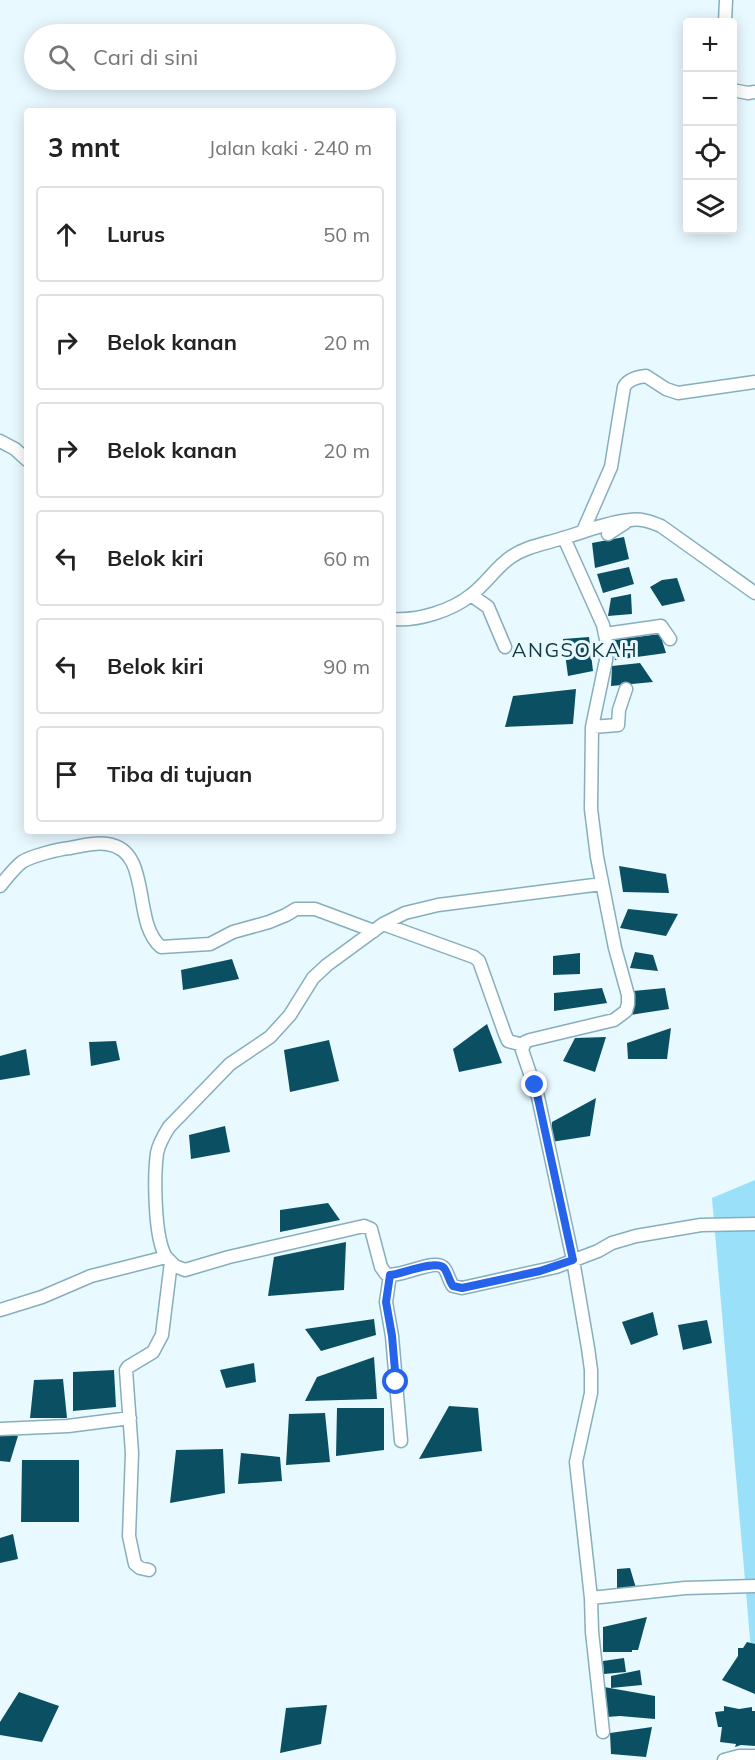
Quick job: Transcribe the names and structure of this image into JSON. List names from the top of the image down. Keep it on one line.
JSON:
{"districts":["ANGSOKAH"],"page":{"map_buttons":["+","−"],"search":"Cari di sini","heading":["3 mnt","Jalan kaki · 240 m"],"list":[["Lurus","50 m"],["Belok kanan","20 m"],["Belok kanan","20 m"],["Belok kiri","60 m"],["Belok kiri","90 m"],"Tiba di tujuan"]}}
